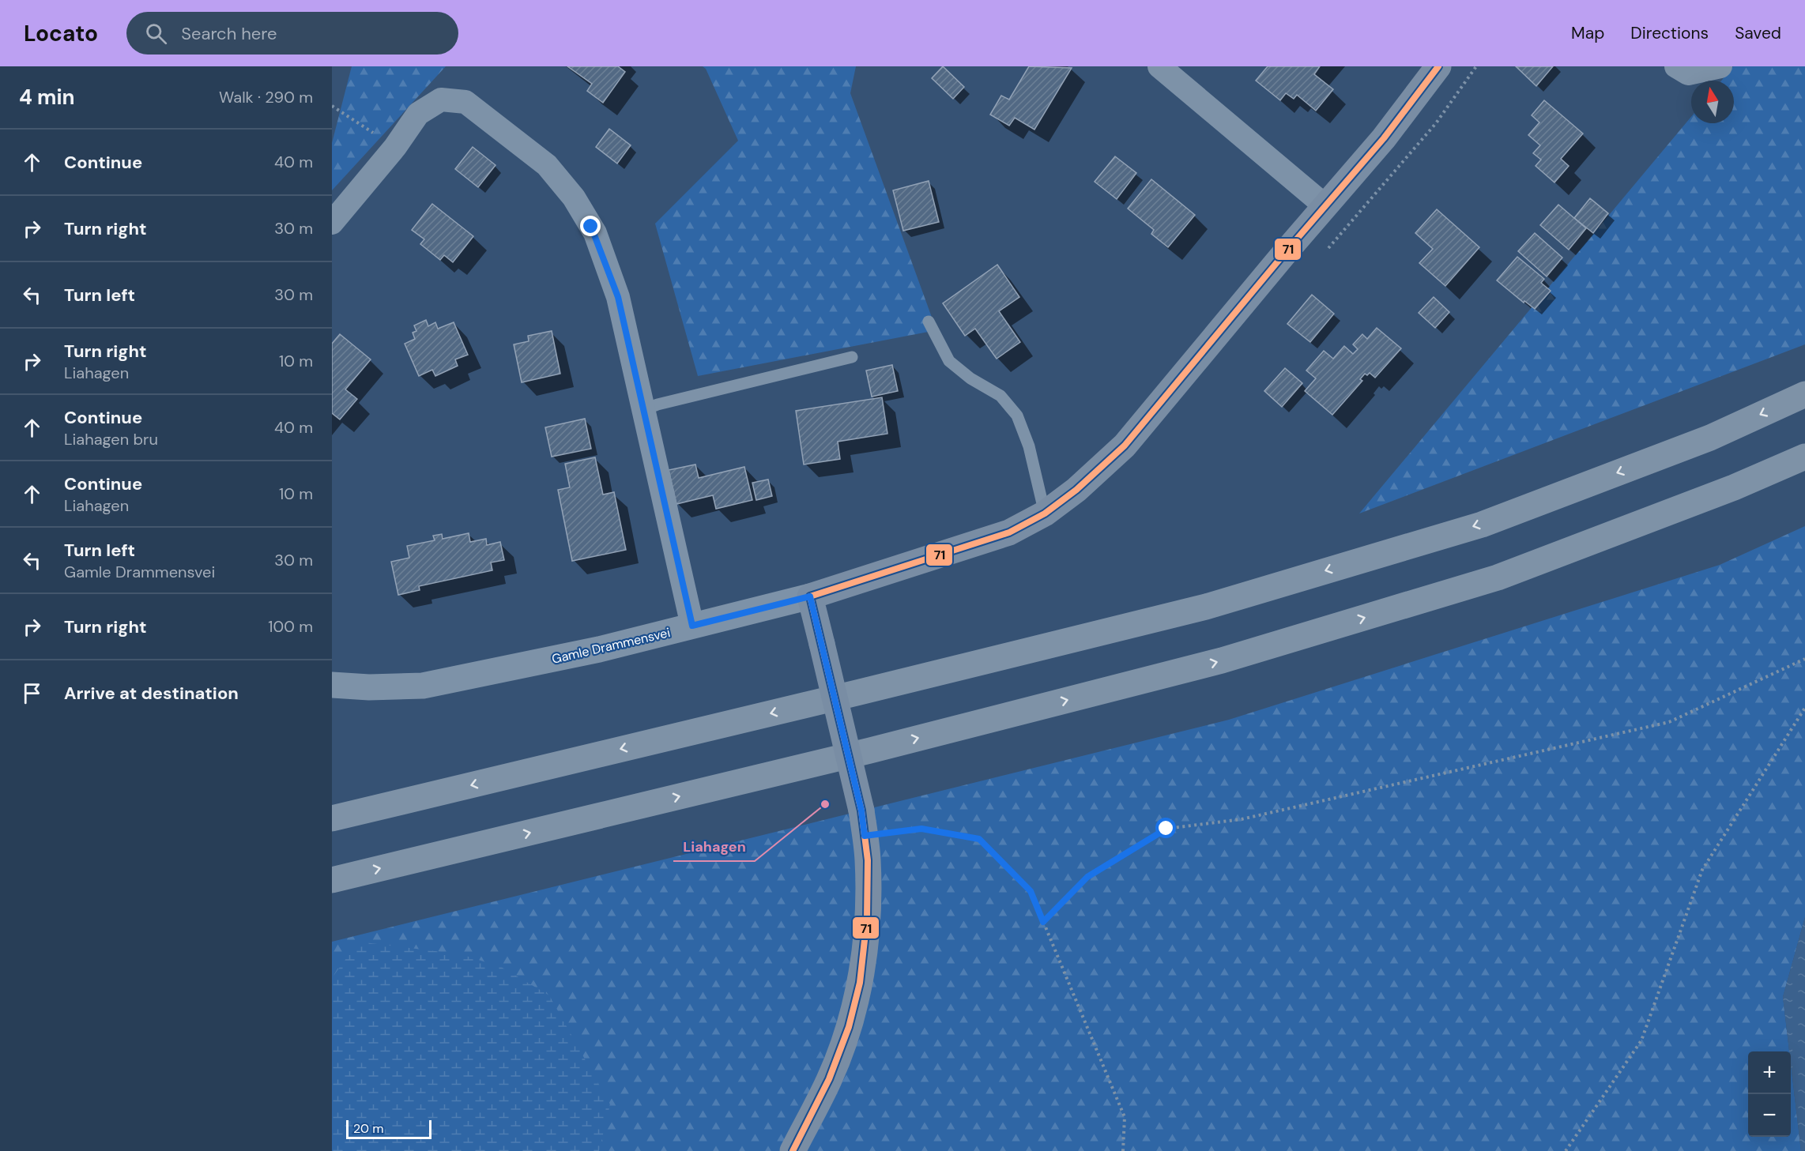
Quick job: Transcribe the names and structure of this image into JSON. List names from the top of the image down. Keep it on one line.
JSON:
{"streets":{"main road":["Gamle Drammensvei"]},"places":["Liahagen"],"lines":["transit line 71"],"scale_bar":"20 m","north":"top","page":{"header":"Locato","search":"Search here","nav":["Map","Directions","Saved"],"heading":["4 min","Walk · 290 m"],"list":[["Continue","40 m"],["Turn right","30 m"],["Turn left","30 m"],["Turn right","Liahagen","10 m"],["Continue","Liahagen bru","40 m"],["Continue","Liahagen","10 m"],["Turn left","Gamle Drammensvei","30 m"],["Turn right","100 m"],"Arrive at destination"],"map_buttons":["+","−"],"scale":"20 m"}}
